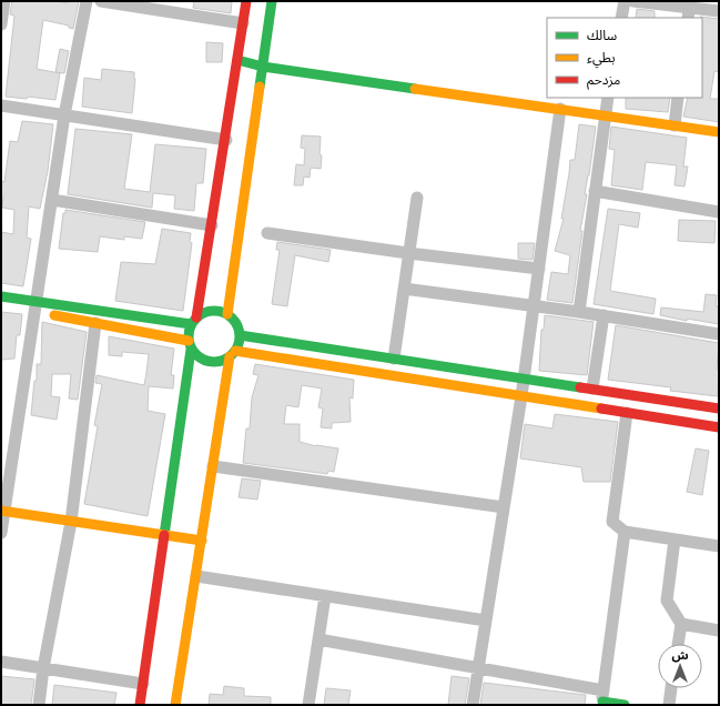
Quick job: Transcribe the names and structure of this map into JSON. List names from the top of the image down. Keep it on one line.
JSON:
{"legend":["سالك","بطيء","مزدحم"],"north":"top"}
